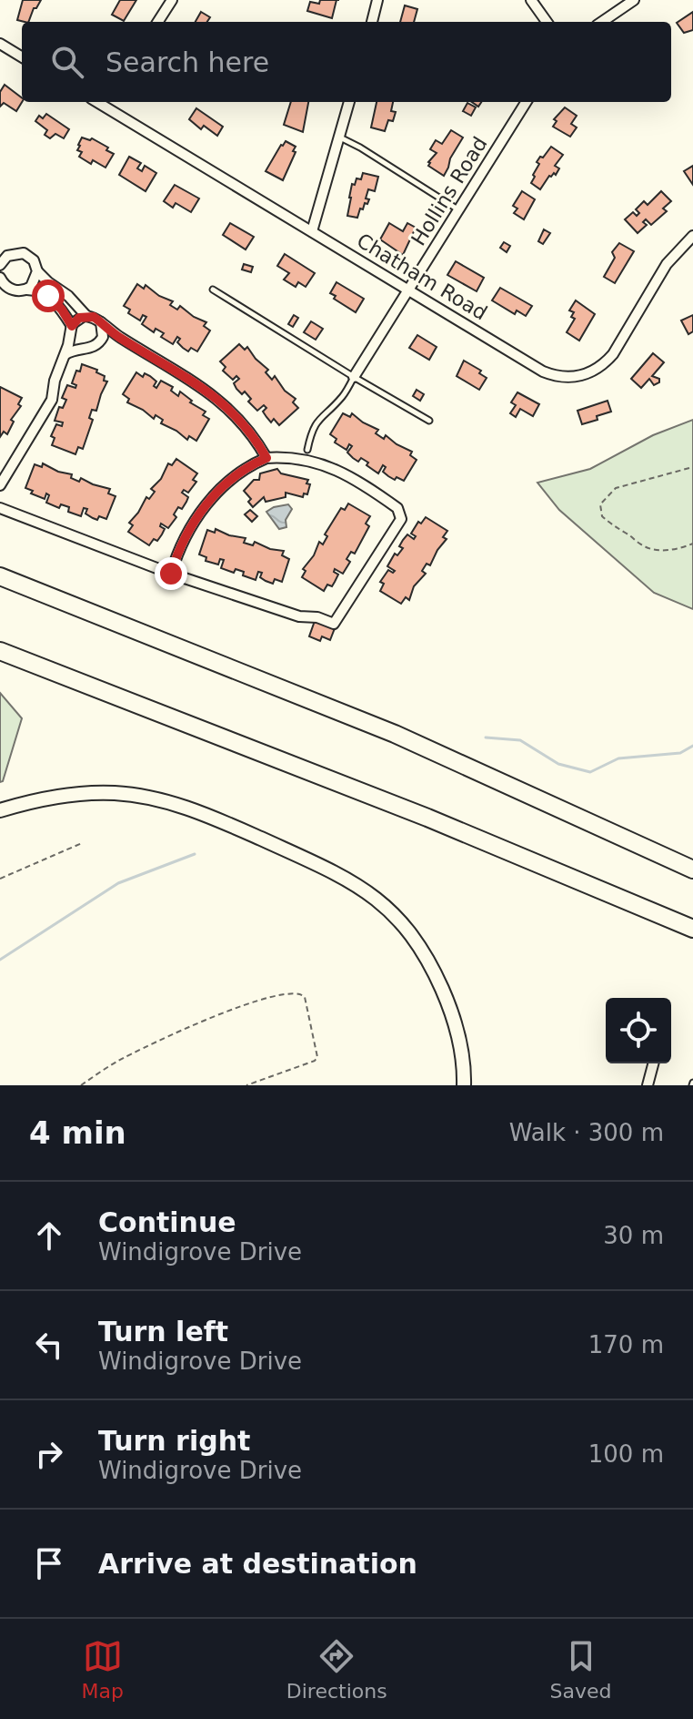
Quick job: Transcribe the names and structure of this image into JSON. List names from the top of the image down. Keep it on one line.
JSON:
{"streets":{"street":["Hollins Road","Chatham Road"]},"crossings":[["Hollins Road","Chatham Road"]],"page":{"search":"Search here","heading":["4 min","Walk · 300 m"],"list":[["Continue","Windigrove Drive","30 m"],["Turn left","Windigrove Drive","170 m"],["Turn right","Windigrove Drive","100 m"],"Arrive at destination"],"nav":["Map","Directions","Saved"]}}
